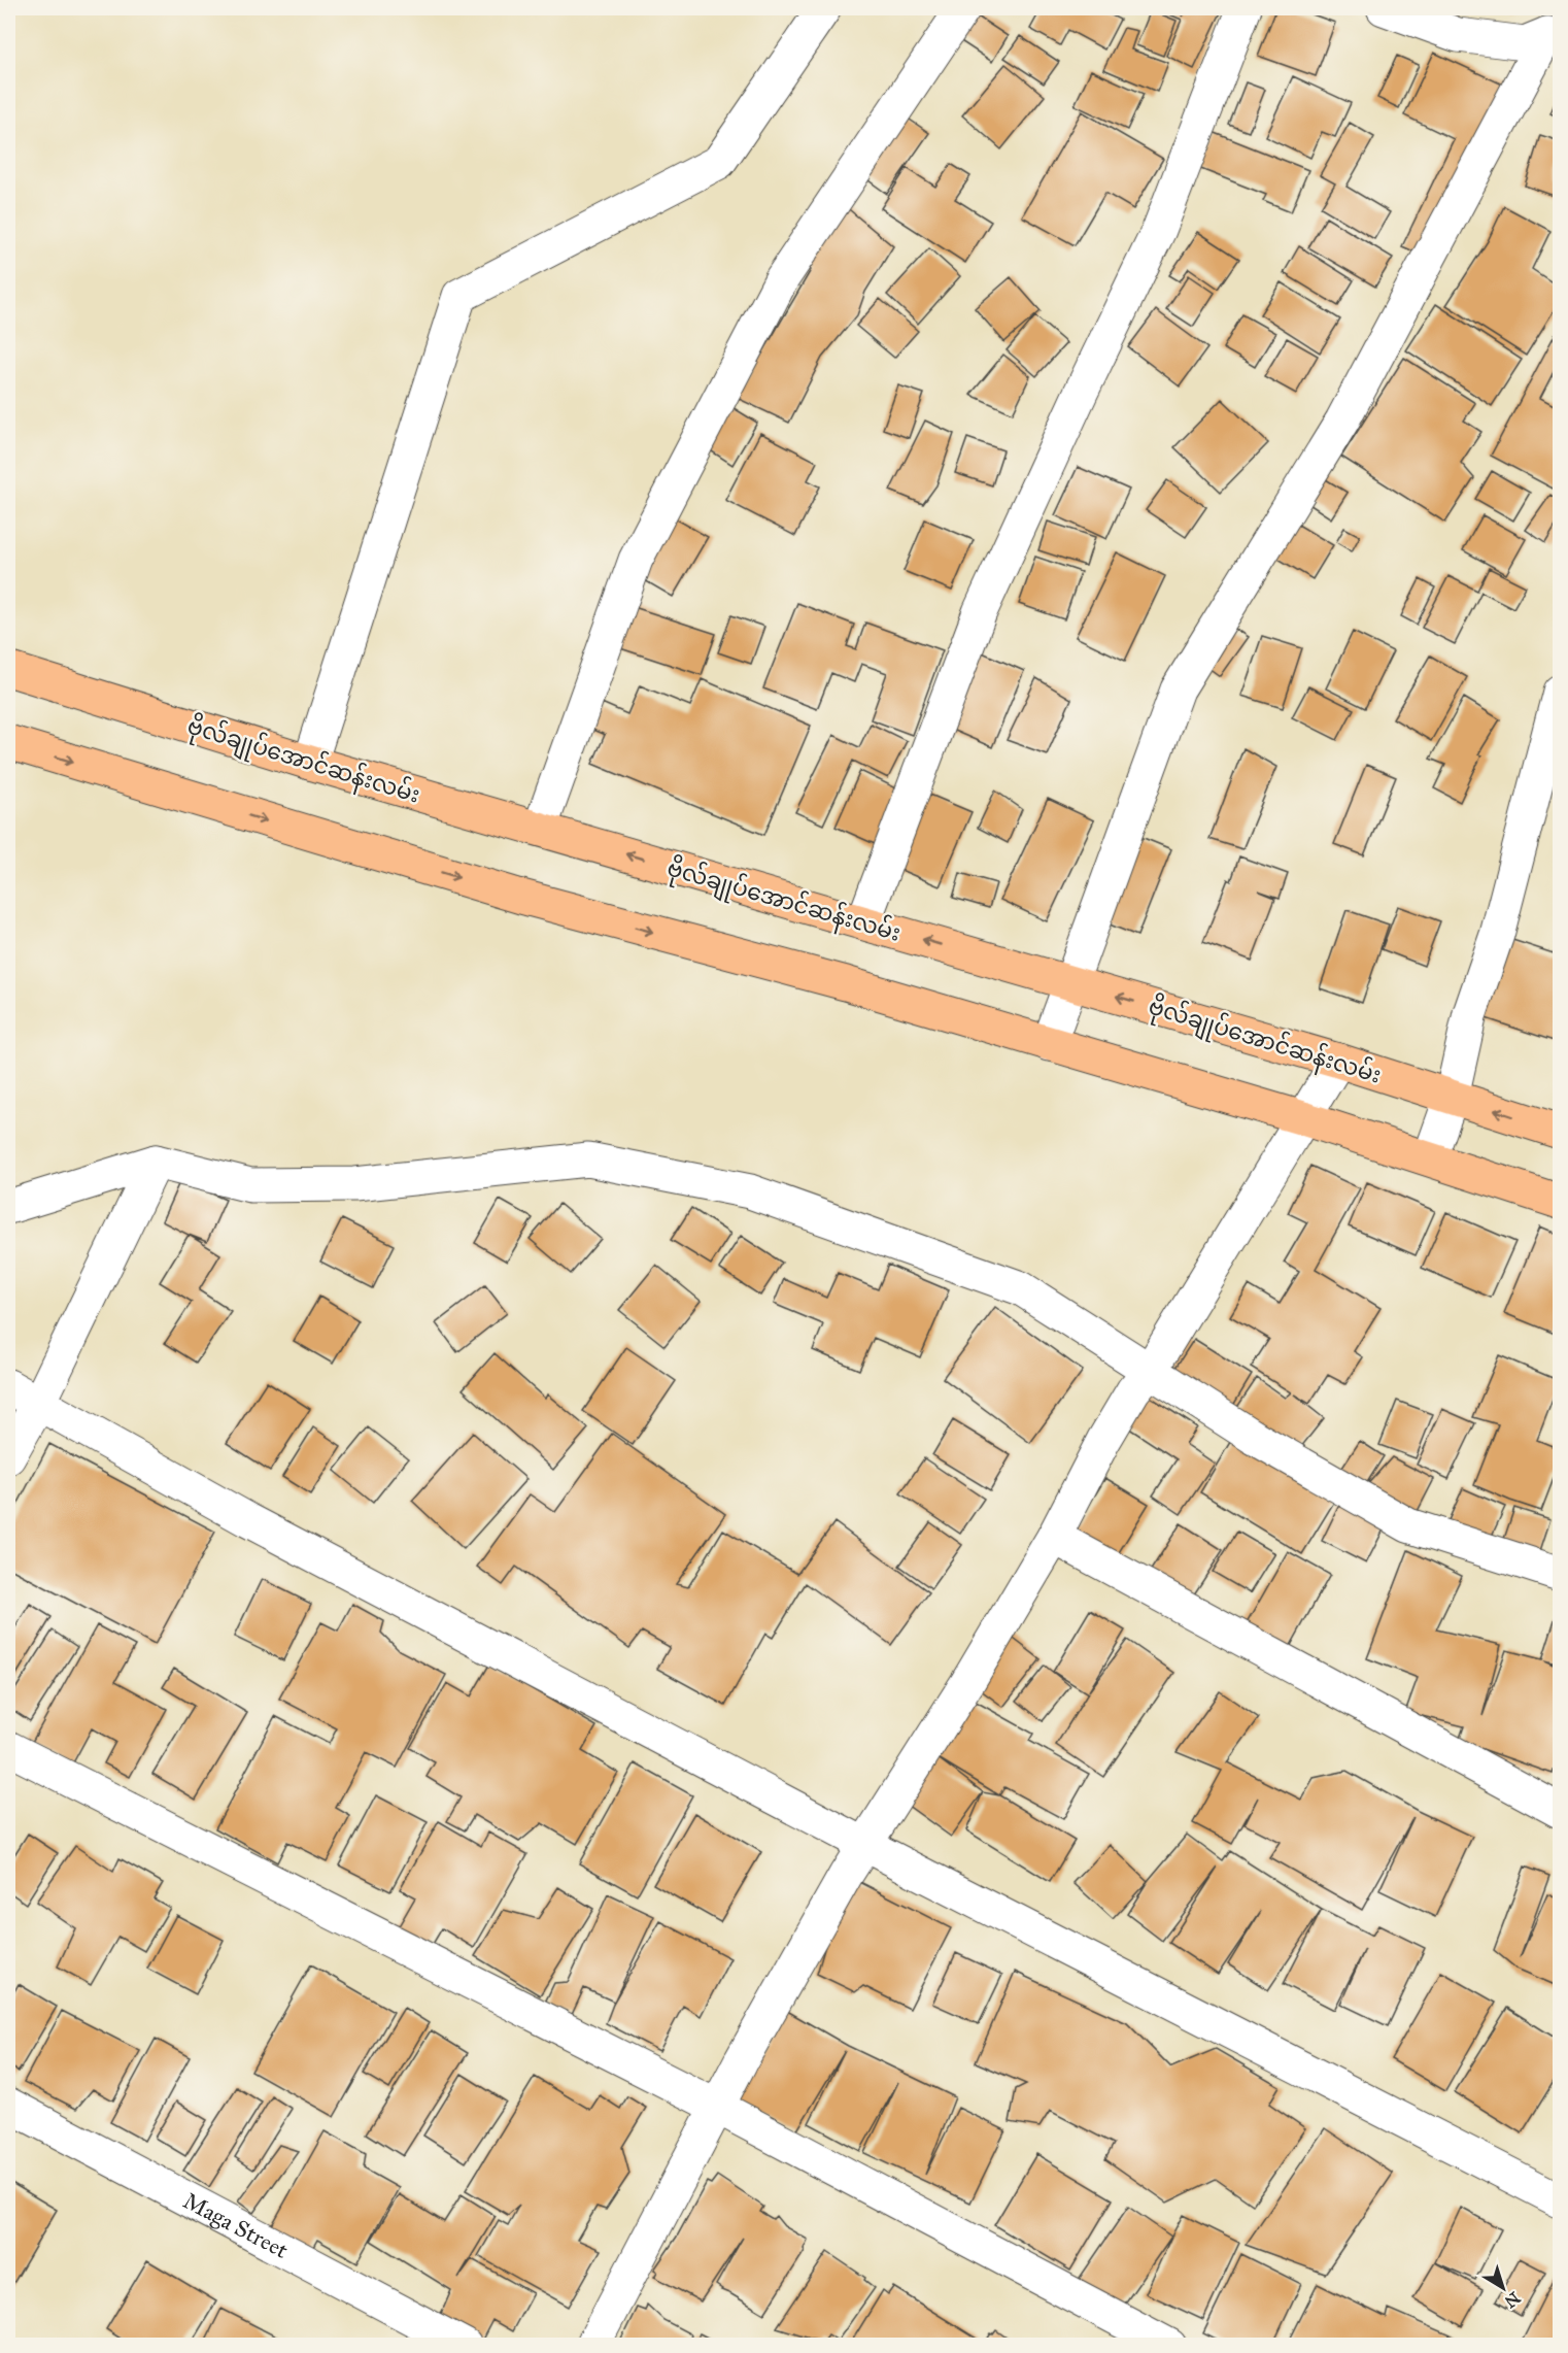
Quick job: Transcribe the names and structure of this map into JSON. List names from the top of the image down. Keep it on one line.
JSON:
{"streets":{"highway":["ဗိုလ်ချုပ်အောင်ဆန်းလမ်း"],"street":["Maga Street"]},"north":"bottom right"}
